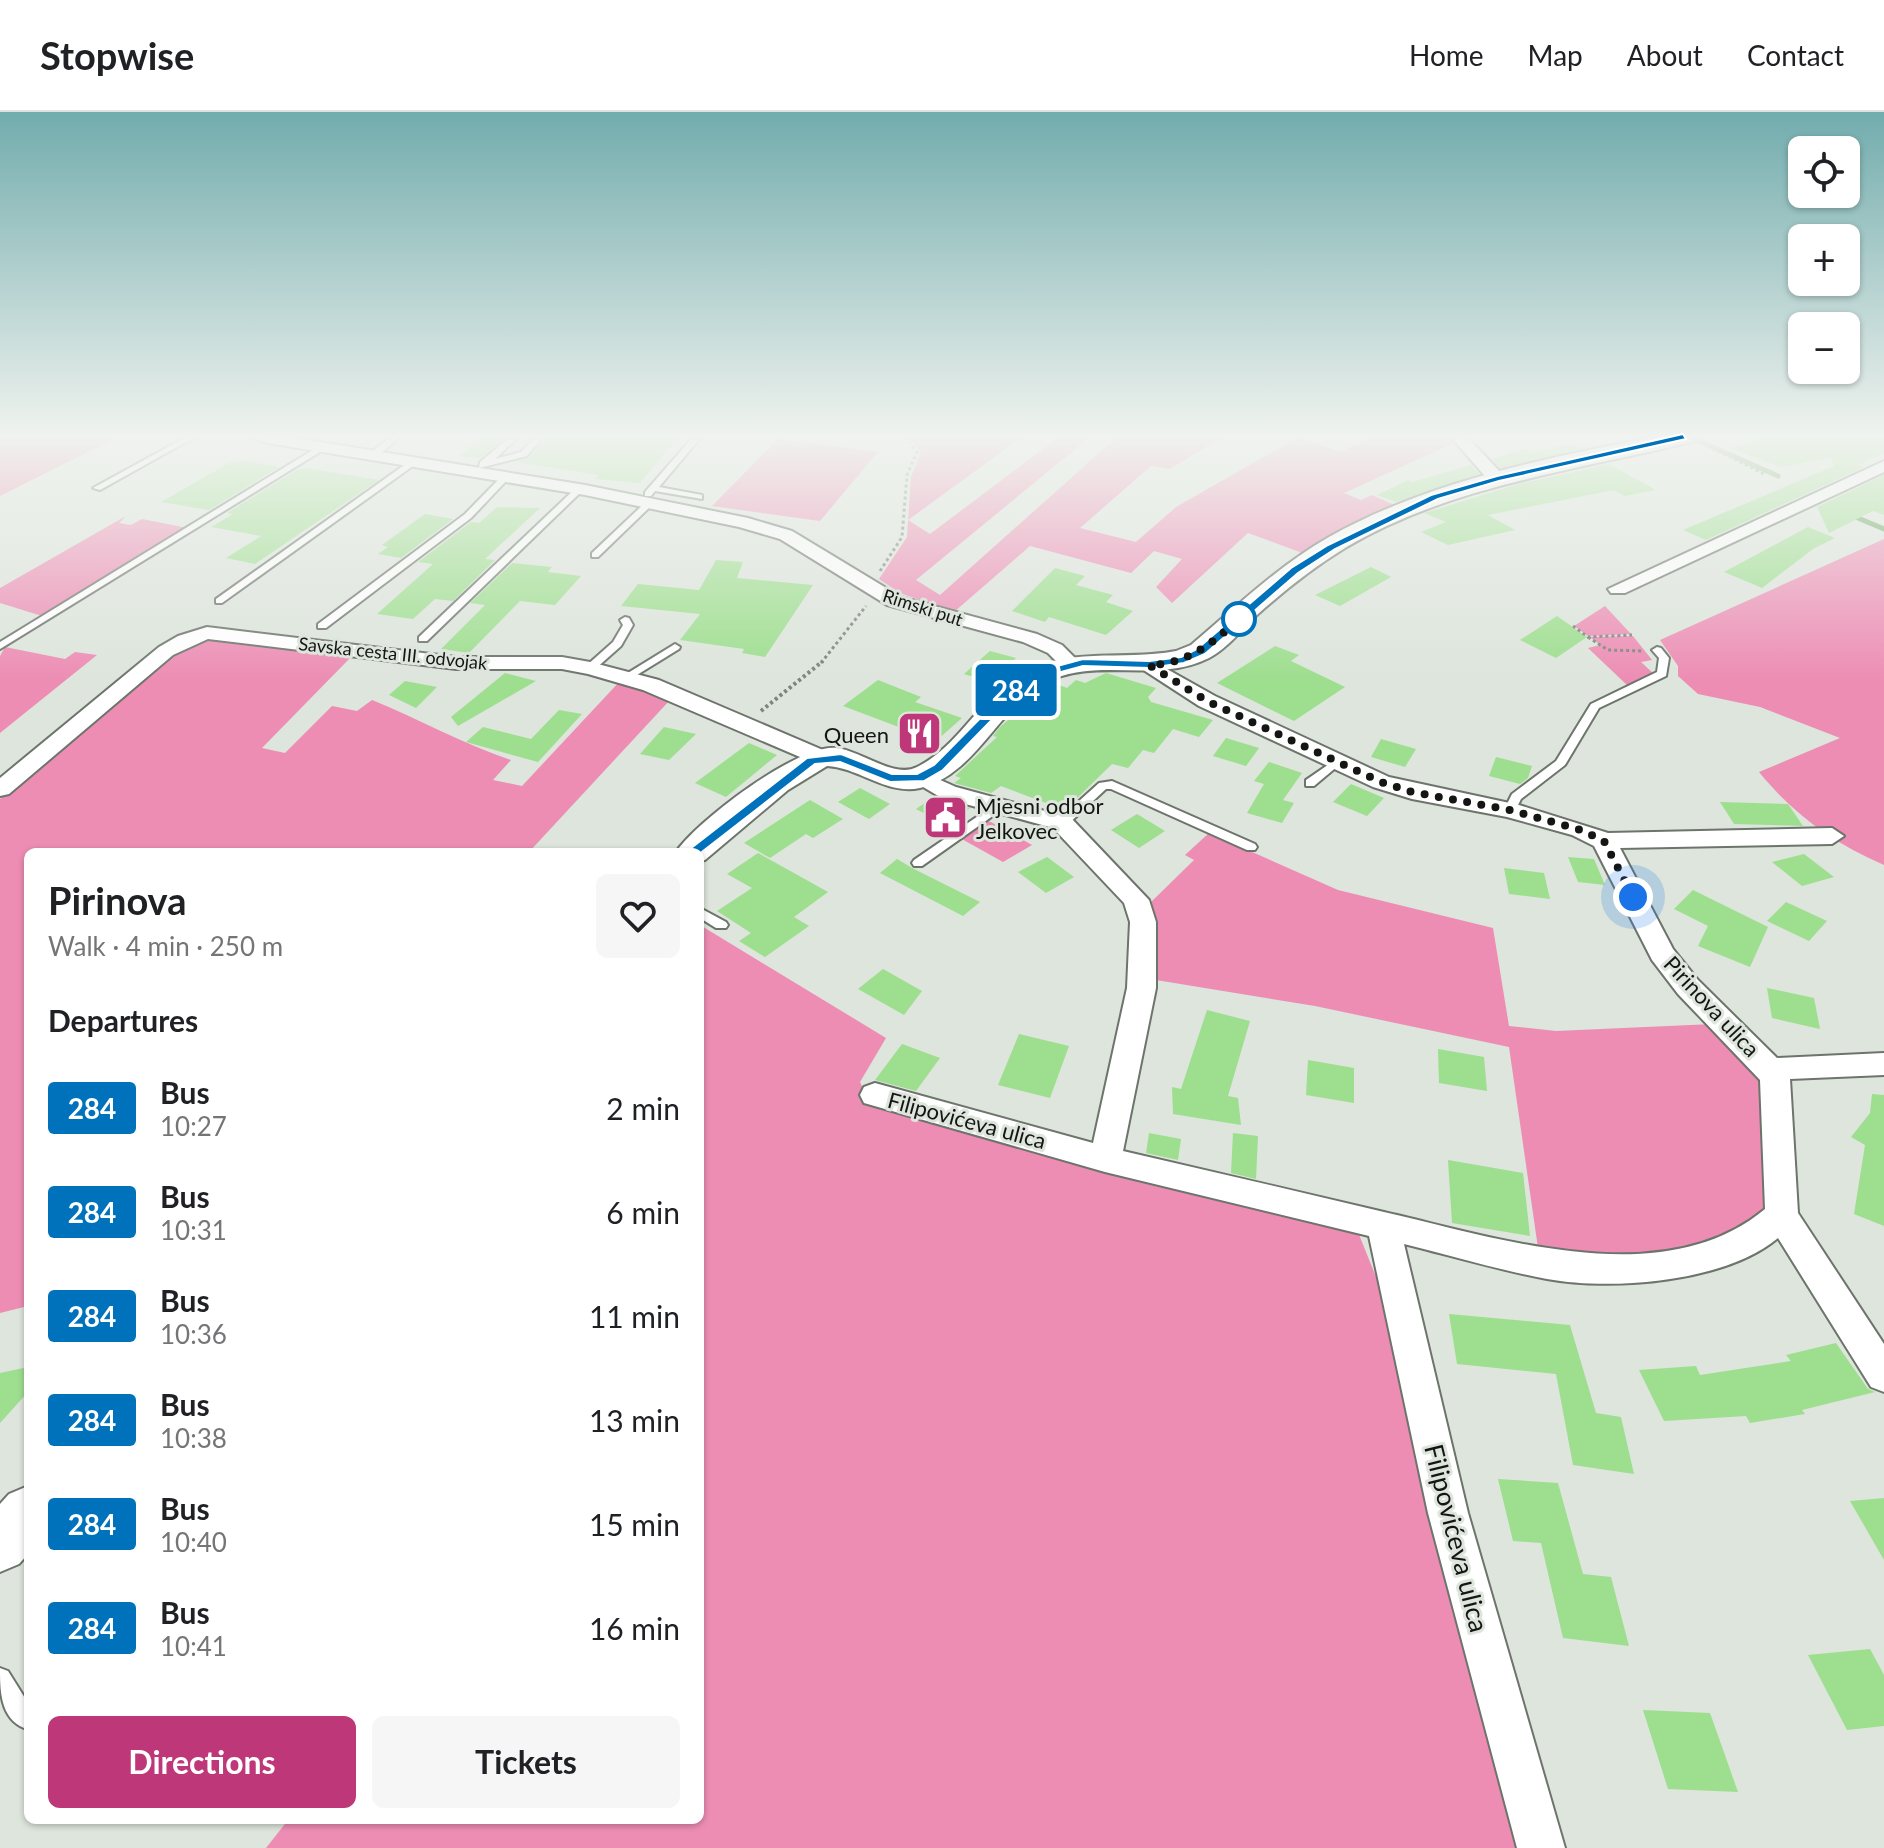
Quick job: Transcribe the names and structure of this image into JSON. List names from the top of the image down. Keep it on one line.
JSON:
{"streets":{"street":["Rimski put","Savska cesta III. odvojak","Pirinova ulica","Filipovićeva ulica"]},"places":{"restaurant":["Queen"],"public building":["Mjesni odbor Jelkovec"]},"lines":["bus line 284"],"page":{"header":"Stopwise","nav":["Home","Map","About","Contact"],"on_map":"284","map_buttons":["+","−"],"heading":[["Pirinova","Walk · 4 min · 250 m"],"Departures"],"list":[{"mark":"284","name":"Bus","note":"10:27","value":"2 min"},{"mark":"284","name":"Bus","note":"10:31","value":"6 min"},{"mark":"284","name":"Bus","note":"10:36","value":"11 min"},{"mark":"284","name":"Bus","note":"10:38","value":"13 min"},{"mark":"284","name":"Bus","note":"10:40","value":"15 min"},{"mark":"284","name":"Bus","note":"10:41","value":"16 min"}],"buttons":["Directions","Tickets"]}}
